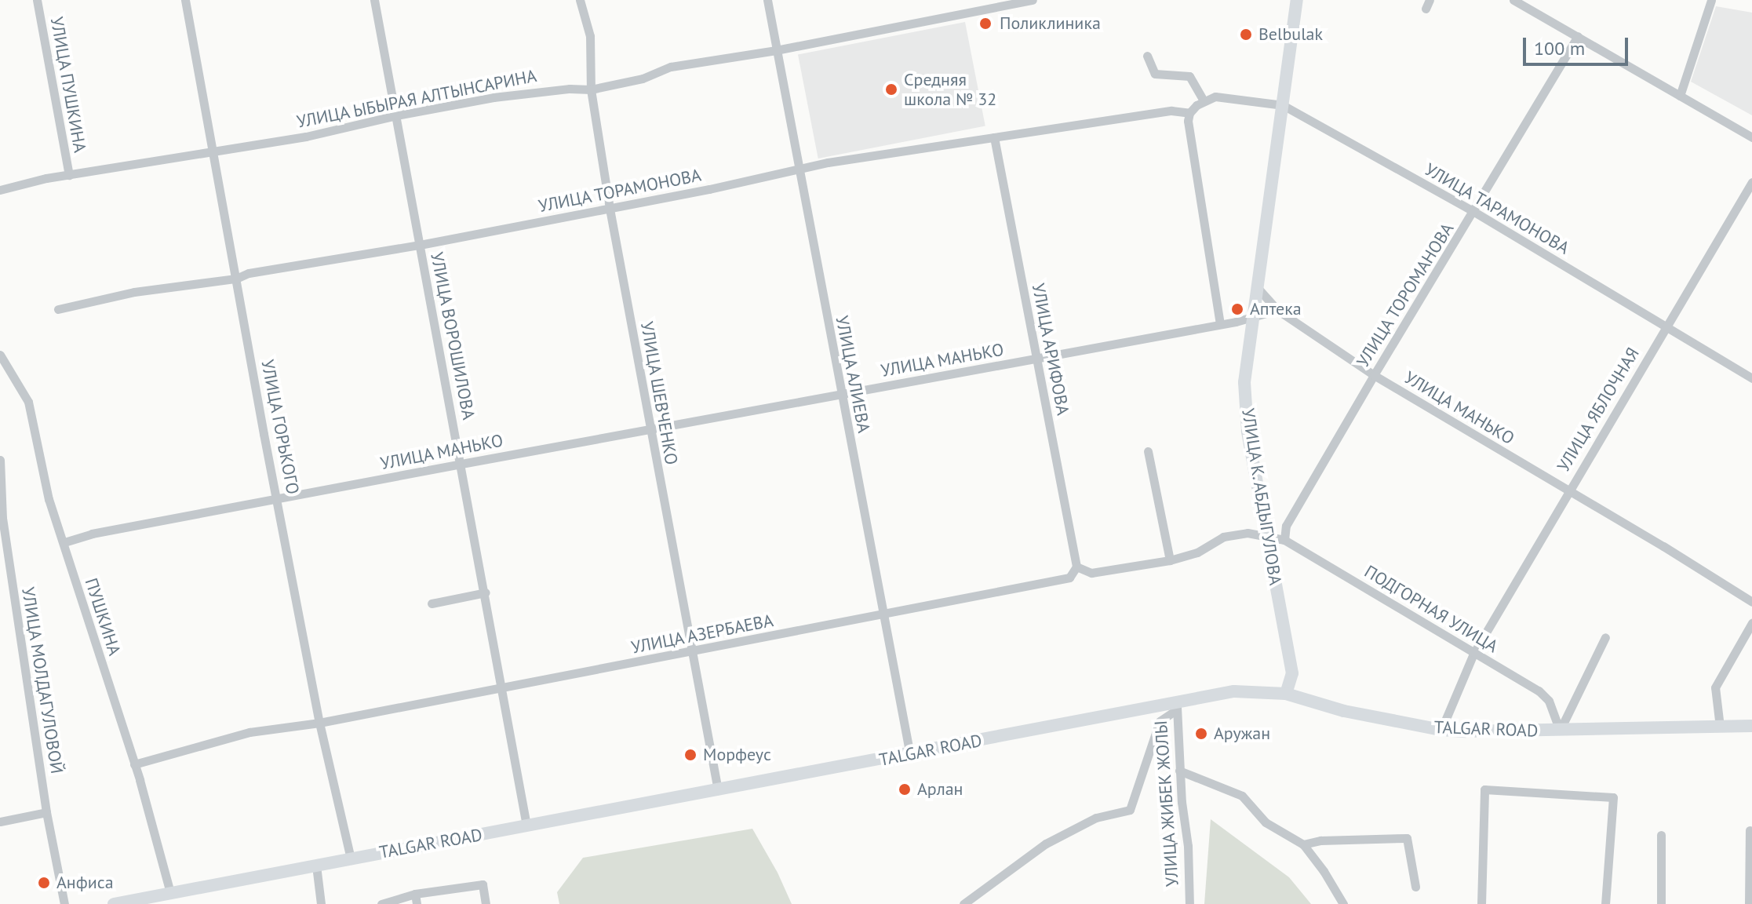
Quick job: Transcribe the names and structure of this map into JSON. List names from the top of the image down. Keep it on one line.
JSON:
{"streets":{"main road":["УЛИЦА К. АБДЫГУЛОВА","TALGAR ROAD"],"street":["УЛИЦА ПУШКИНА","УЛИЦА ЫБЫРАЯ АЛТЫНСАРИНА","УЛИЦА ТОРАМОНОВА","УЛИЦА ТАРАМОНОВА","УЛИЦА ТОРОМАНОВА","УЛИЦА ВОРОШИЛОВА","УЛИЦА АРИФОВА","УЛИЦА МАНЬКО","УЛИЦА АЛИЕВА","УЛИЦА ШЕВЧЕНКО","УЛИЦА ЯБЛОЧНАЯ","УЛИЦА ГОРЬКОГО","ПОДГОРНАЯ УЛИЦА","ПУШКИНА","УЛИЦА АЗЕРБАЕВА","УЛИЦА МОЛДАГУЛОВОЙ","УЛИЦА ЖИБЕК ЖОЛЫ"]},"crossings":[["УЛИЦА ПУШКИНА","УЛИЦА ЫБЫРАЯ АЛТЫНСАРИНА"],["УЛИЦА ЫБЫРАЯ АЛТЫНСАРИНА","УЛИЦА ВОРОШИЛОВА"],["УЛИЦА ЫБЫРАЯ АЛТЫНСАРИНА","УЛИЦА АЛИЕВА"],["УЛИЦА ЫБЫРАЯ АЛТЫНСАРИНА","УЛИЦА ШЕВЧЕНКО"],["УЛИЦА ЫБЫРАЯ АЛТЫНСАРИНА","УЛИЦА ГОРЬКОГО"],["УЛИЦА ТОРАМОНОВА","УЛИЦА ВОРОШИЛОВА"],["УЛИЦА ТОРАМОНОВА","УЛИЦА АРИФОВА"],["УЛИЦА ТОРАМОНОВА","УЛИЦА АЛИЕВА"],["УЛИЦА ТОРАМОНОВА","УЛИЦА ШЕВЧЕНКО"],["УЛИЦА ТОРАМОНОВА","УЛИЦА ГОРЬКОГО"],["УЛИЦА ТАРАМОНОВА","УЛИЦА ТОРОМАНОВА"],["УЛИЦА ТАРАМОНОВА","УЛИЦА ЯБЛОЧНАЯ"],["УЛИЦА ТАРАМОНОВА","УЛИЦА К. АБДЫГУЛОВА"],["УЛИЦА ТОРОМАНОВА","УЛИЦА МАНЬКО"],["УЛИЦА ТОРОМАНОВА","ПОДГОРНАЯ УЛИЦА"],["УЛИЦА ВОРОШИЛОВА","УЛИЦА МАНЬКО"],["УЛИЦА ВОРОШИЛОВА","УЛИЦА АЗЕРБАЕВА"],["УЛИЦА ВОРОШИЛОВА","TALGAR ROAD"],["УЛИЦА АРИФОВА","УЛИЦА МАНЬКО"],["УЛИЦА АРИФОВА","УЛИЦА АЗЕРБАЕВА"],["УЛИЦА МАНЬКО","УЛИЦА АЛИЕВА"],["УЛИЦА МАНЬКО","УЛИЦА ШЕВЧЕНКО"],["УЛИЦА МАНЬКО","УЛИЦА ЯБЛОЧНАЯ"],["УЛИЦА МАНЬКО","УЛИЦА ГОРЬКОГО"],["УЛИЦА МАНЬКО","УЛИЦА К. АБДЫГУЛОВА"],["УЛИЦА МАНЬКО","ПУШКИНА"],["УЛИЦА АЛИЕВА","УЛИЦА АЗЕРБАЕВА"],["УЛИЦА АЛИЕВА","TALGAR ROAD"],["УЛИЦА ШЕВЧЕНКО","УЛИЦА АЗЕРБАЕВА"],["УЛИЦА ШЕВЧЕНКО","TALGAR ROAD"],["УЛИЦА ЯБЛОЧНАЯ","ПОДГОРНАЯ УЛИЦА"],["УЛИЦА ЯБЛОЧНАЯ","TALGAR ROAD"],["УЛИЦА ГОРЬКОГО","УЛИЦА АЗЕРБАЕВА"],["УЛИЦА ГОРЬКОГО","TALGAR ROAD"],["УЛИЦА К. АБДЫГУЛОВА","ПОДГОРНАЯ УЛИЦА"],["УЛИЦА К. АБДЫГУЛОВА","TALGAR ROAD"],["ПОДГОРНАЯ УЛИЦА","TALGAR ROAD"],["ПУШКИНА","УЛИЦА АЗЕРБАЕВА"],["ПУШКИНА","TALGAR ROAD"],["TALGAR ROAD","УЛИЦА ЖИБЕК ЖОЛЫ"]],"places":["Поликлиника","Belbulak","Средняя школа № 32","Аптека","Аружан","Морфеус","Арлан","Анфиса"],"scale_bar":"100 m"}
